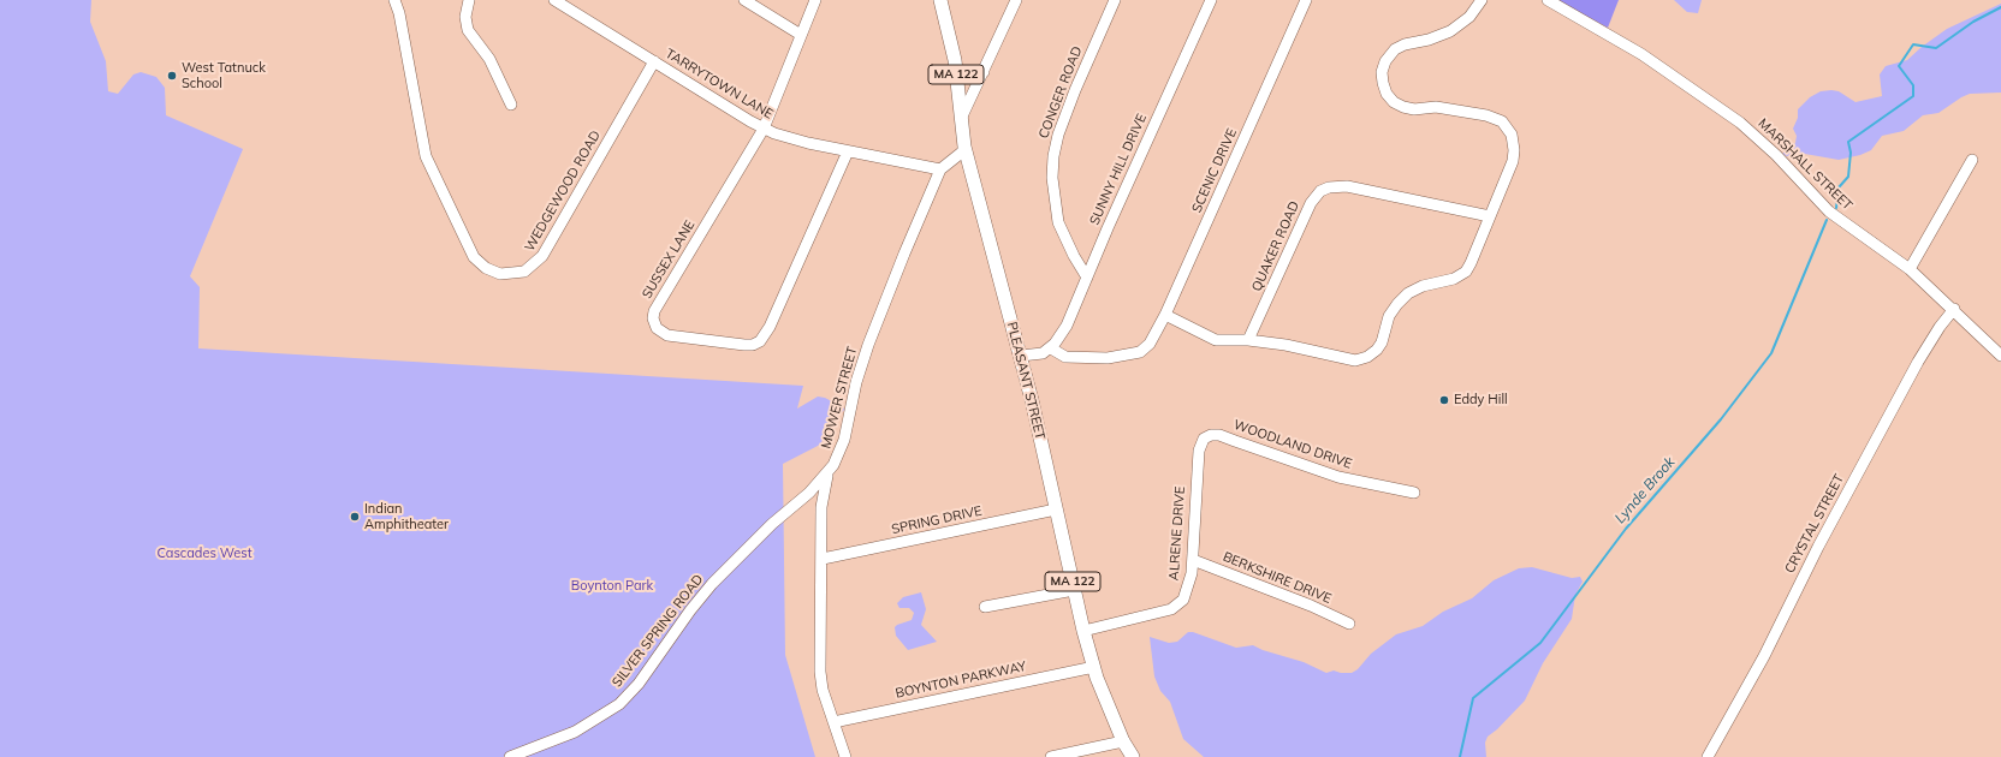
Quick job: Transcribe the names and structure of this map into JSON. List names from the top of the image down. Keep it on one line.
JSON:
{"streets":{"main road":["MA 122","PLEASANT STREET"],"street":["TARRYTOWN LANE","CONGER ROAD","MARSHALL STREET","SUNNY HILL DRIVE","SCENIC DRIVE","WEDGEWOOD ROAD","QUAKER ROAD","SUSSEX LANE","MOWER STREET","WOODLAND DRIVE","SPRING DRIVE","CRYSTAL STREET","ALRENE DRIVE","BERKSHIRE DRIVE","SILVER SPRING ROAD","BOYNTON PARKWAY"]},"crossings":[["TARRYTOWN LANE","WEDGEWOOD ROAD"],["TARRYTOWN LANE","SUSSEX LANE"],["TARRYTOWN LANE","MOWER STREET"],["CONGER ROAD","SUNNY HILL DRIVE"],["MARSHALL STREET","CRYSTAL STREET"],["SUNNY HILL DRIVE","SCENIC DRIVE"],["PLEASANT STREET","SPRING DRIVE"],["PLEASANT STREET","ALRENE DRIVE"],["PLEASANT STREET","BOYNTON PARKWAY"],["MOWER STREET","SPRING DRIVE"],["MOWER STREET","SILVER SPRING ROAD"],["MOWER STREET","BOYNTON PARKWAY"],["WOODLAND DRIVE","ALRENE DRIVE"],["ALRENE DRIVE","BERKSHIRE DRIVE"]],"water":["Lynde Brook"],"parks":["Cascades West","Boynton Park"],"places":["West Tatnuck School","Eddy Hill","Indian Amphitheater"]}
